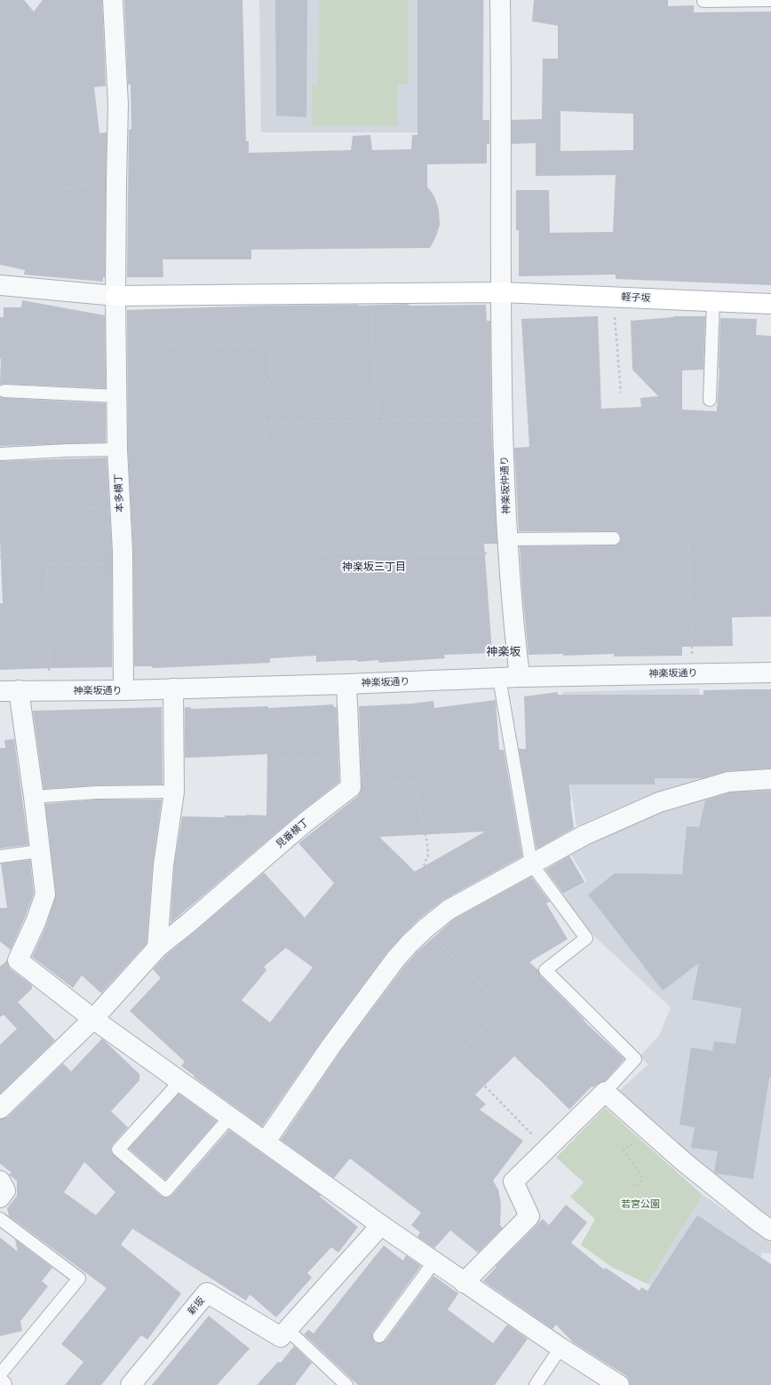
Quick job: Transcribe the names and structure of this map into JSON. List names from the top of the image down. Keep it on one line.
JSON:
{"streets":{"street":["軽子坂","神楽坂仲通り","本多横丁","神楽坂通り","見番横丁","新坂"]},"crossings":[["軽子坂","神楽坂仲通り"],["軽子坂","本多横丁"],["神楽坂仲通り","神楽坂通り"],["本多横丁","神楽坂通り"]],"districts":["神楽坂三丁目","神楽坂"],"parks":["若宮公園"]}
